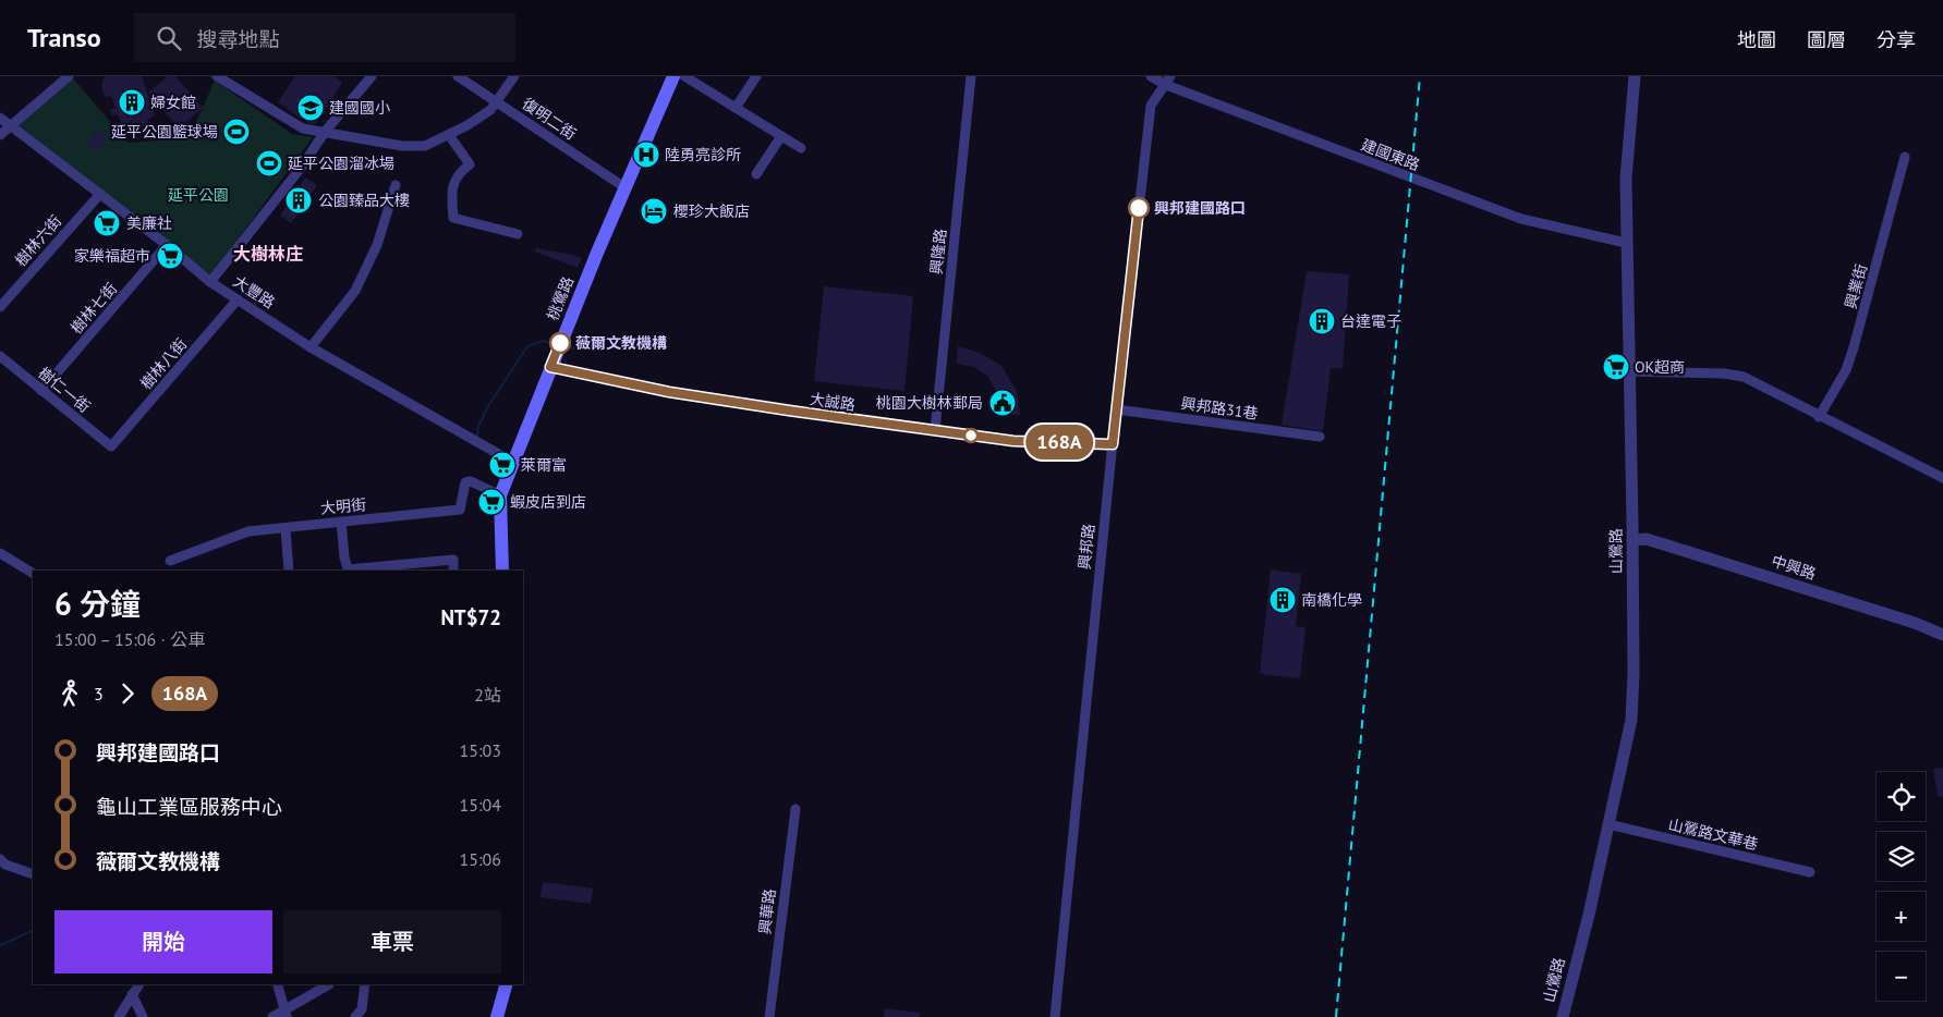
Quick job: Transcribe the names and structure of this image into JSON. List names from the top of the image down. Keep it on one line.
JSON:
{"streets":{"main road":["桃鶯路"],"street":["復明二街","建國東路","樹林六街","興隆路","興業街","大豐路","樹林七街","樹林八街","樹仁一街","大誠路","興邦路31巷","大明街","興邦路","山鶯路","中興路","山鶯路文華巷","興華路"]},"crossings":[["復明二街","桃鶯路"],["建國東路","興邦路"],["建國東路","山鶯路"],["樹林六街","大豐路"],["興隆路","大誠路"],["大豐路","桃鶯路"],["大豐路","樹林七街"],["大豐路","樹林八街"],["桃鶯路","大誠路"],["桃鶯路","大明街"],["樹林七街","樹仁一街"],["樹林八街","樹仁一街"],["大誠路","興邦路"],["興邦路31巷","興邦路"],["山鶯路","中興路"],["山鶯路","山鶯路文華巷"]],"districts":["大樹林庄"],"parks":["延平公園"],"places":{"building":["婦女館","公園臻品大樓","台達電子","南橋化學"],"school or university":["建國國小"],"sports":["延平公園籃球場","延平公園溜冰場"],"hospital":["陸勇亮診所"],"other":["興邦建國路口","薇爾文教機構"],"hotel":["櫻珍大飯店"],"supermarket":["美廉社","家樂福超市","OK超商","萊爾富","蝦皮店到店"],"public building":["桃園大樹林郵局"]},"lines":["bus line 168A"],"page":{"header":"Transo","search":"搜尋地點","nav":["地圖","圖層","分享"],"on_map":"168A","heading":["6 分鐘","15:00 – 15:06 · 公車","NT$72"],"legs":["3","168A","2站"],"list":[{"name":"興邦建國路口","value":"15:03"},{"name":"龜山工業區服務中心","value":"15:04"},{"name":"薇爾文教機構","value":"15:06"}],"map_buttons":["+","−"],"buttons":["開始","車票"]}}
